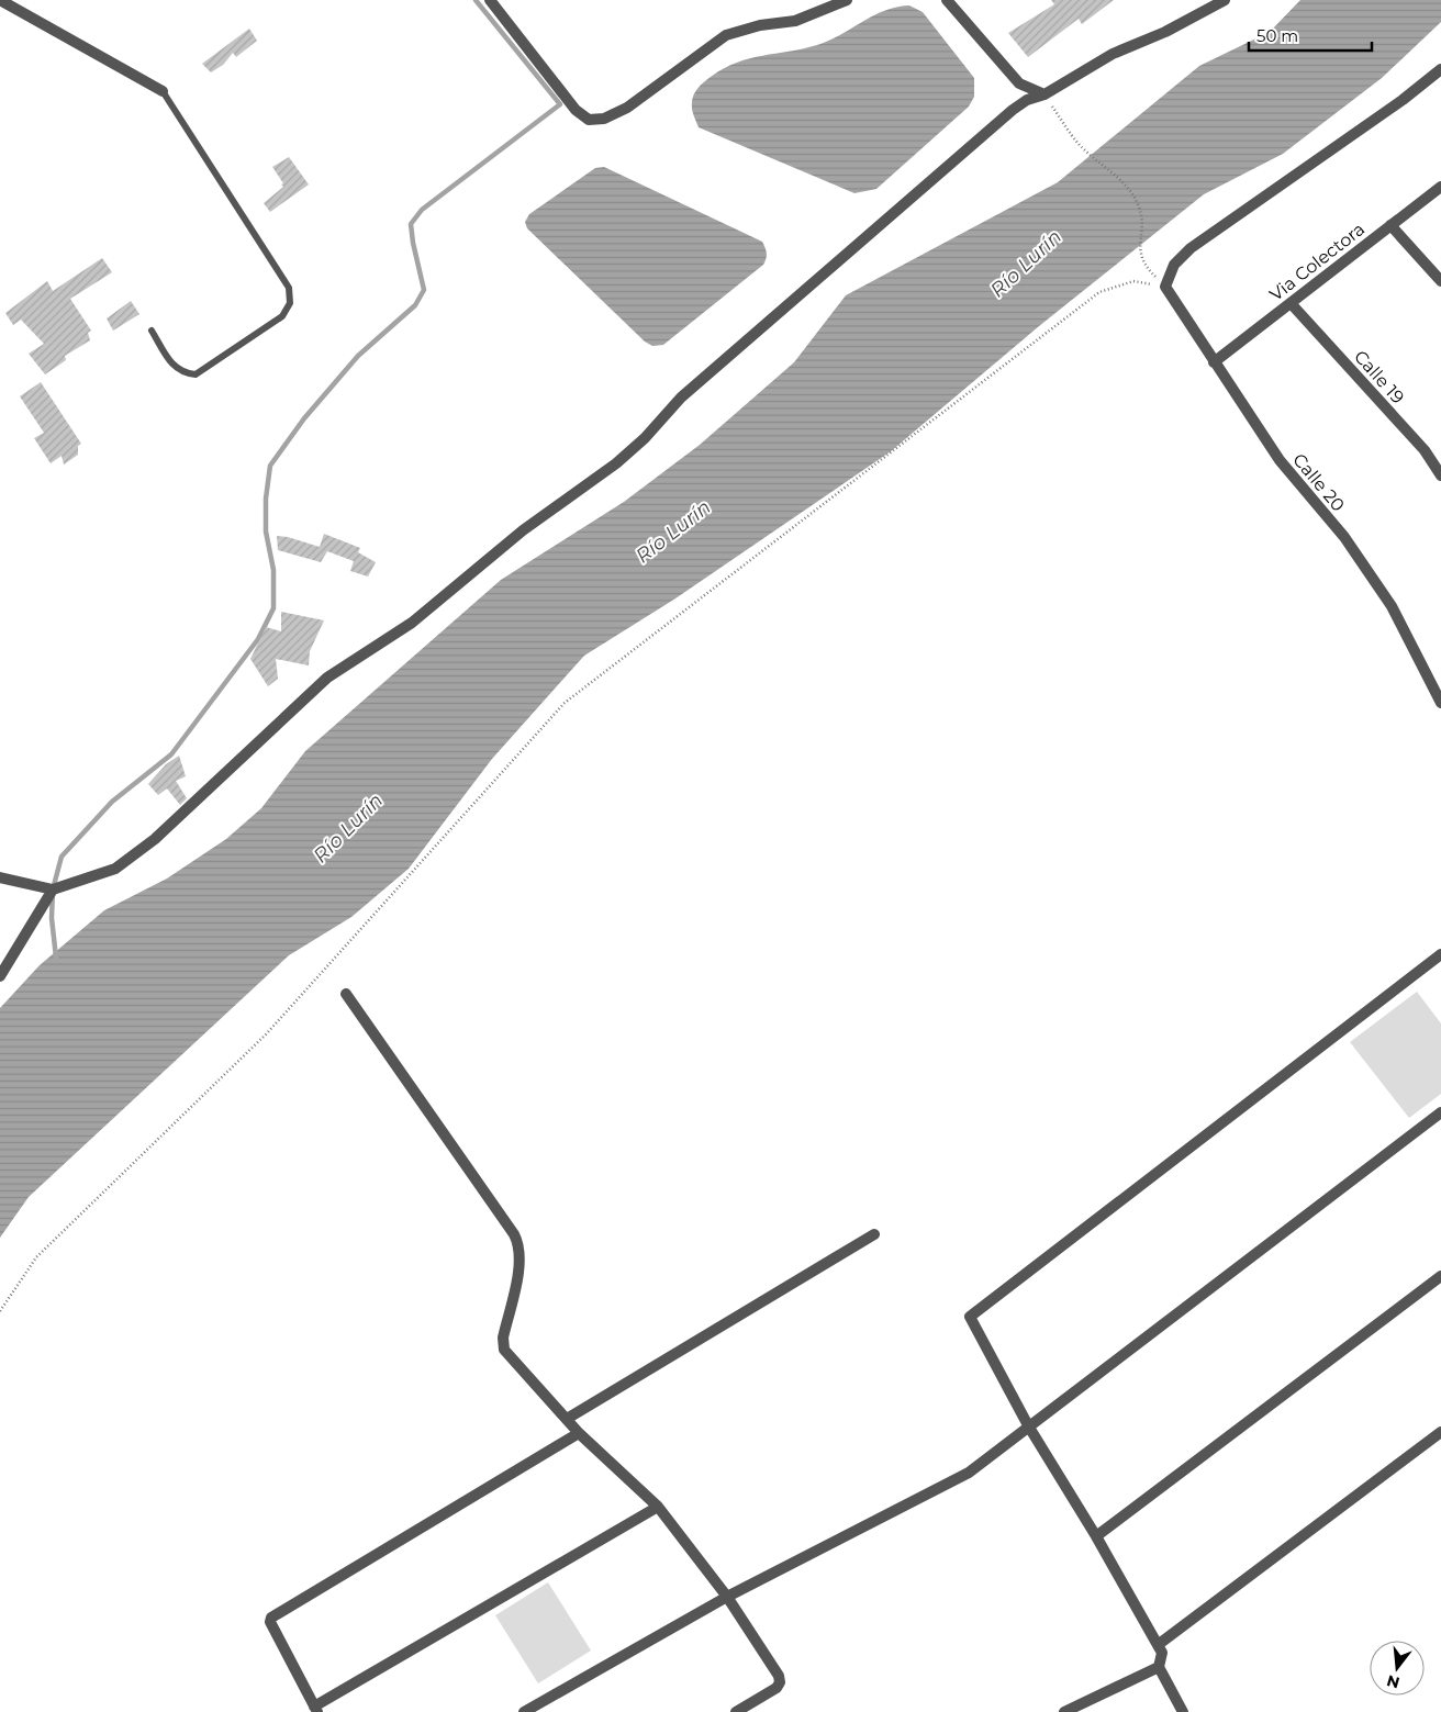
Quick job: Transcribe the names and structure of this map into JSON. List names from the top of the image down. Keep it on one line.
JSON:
{"streets":{"street":["Via Colectora","Calle 19","Calle 20"]},"crossings":[["Via Colectora","Calle 19"],["Via Colectora","Calle 20"]],"water":["Río Lurín"],"scale_bar":"50 m","north":"bottom"}
